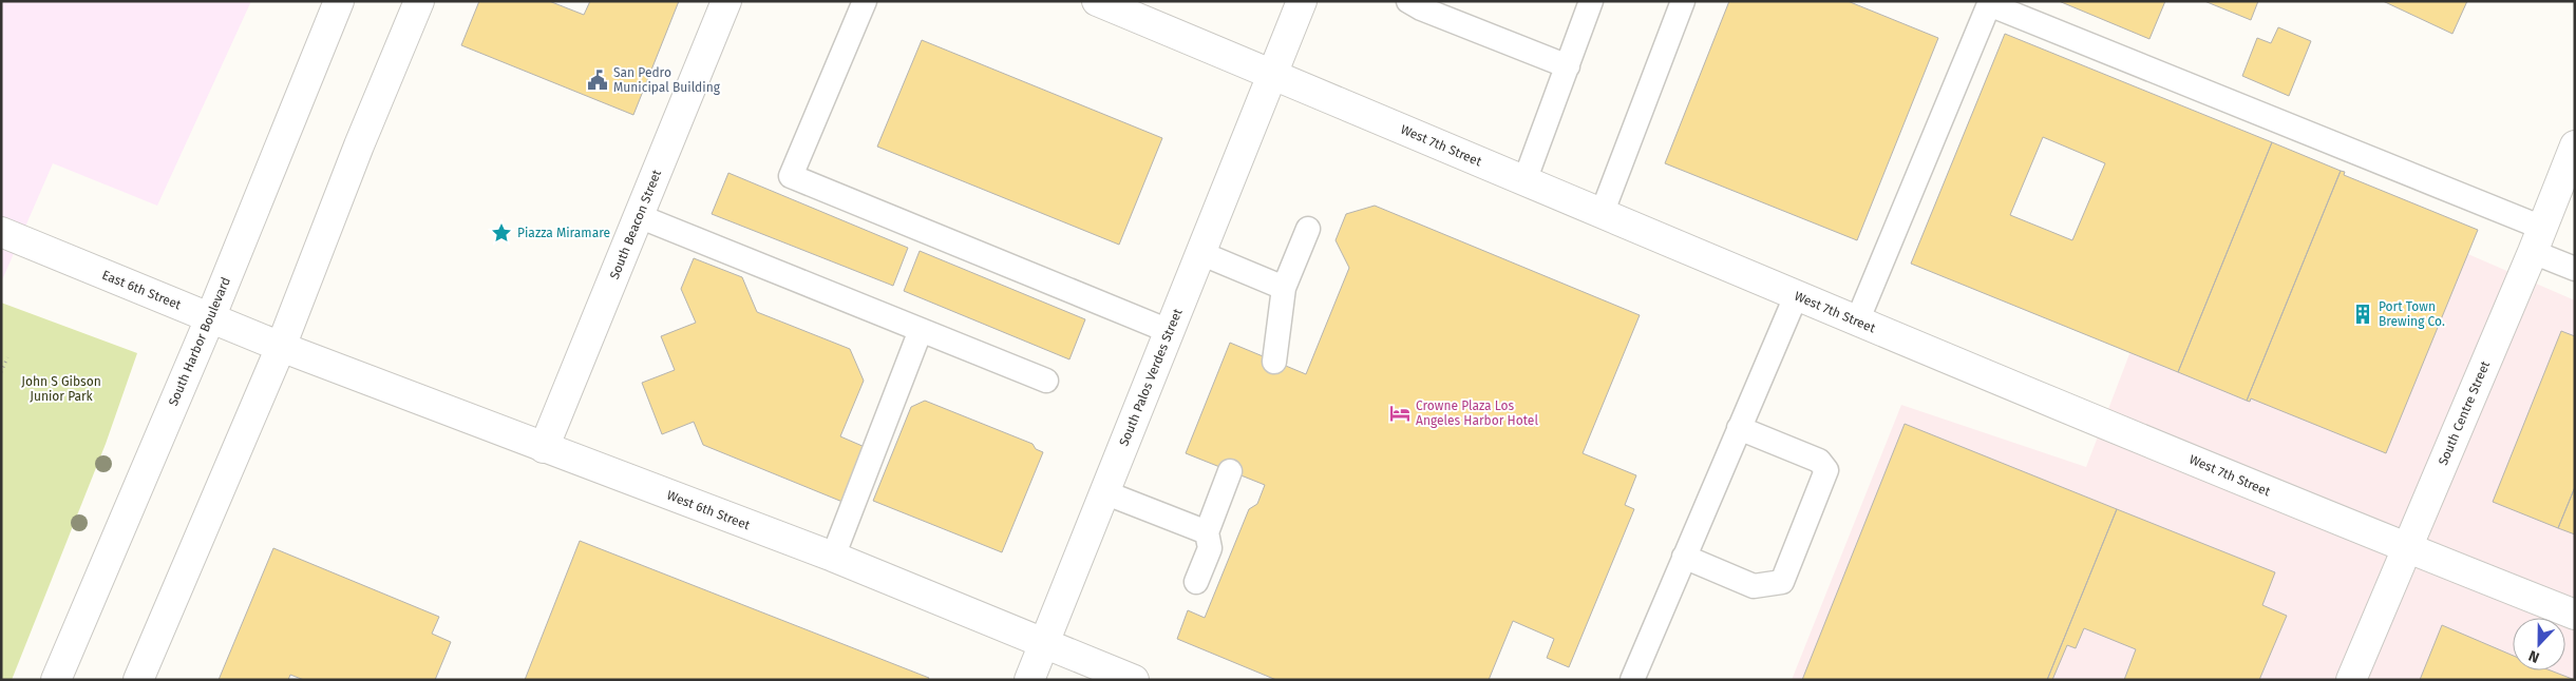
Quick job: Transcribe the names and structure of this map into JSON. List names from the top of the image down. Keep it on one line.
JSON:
{"streets":{"main road":["West 7th Street","South Beacon Street","East 6th Street","South Harbor Boulevard","South Palos Verdes Street","South Centre Street","West 6th Street"]},"crossings":[["West 7th Street","South Palos Verdes Street"],["West 7th Street","South Centre Street"],["South Beacon Street","West 6th Street"],["East 6th Street","South Harbor Boulevard"],["East 6th Street","West 6th Street"],["South Palos Verdes Street","West 6th Street"]],"parks":["John S Gibson Junior Park"],"places":{"public building":["San Pedro Municipal Building"],"place":["Piazza Miramare"],"building":["Port Town Brewing Co."],"hotel":["Crowne Plaza Los Angeles Harbor Hotel"]},"north":"bottom"}
